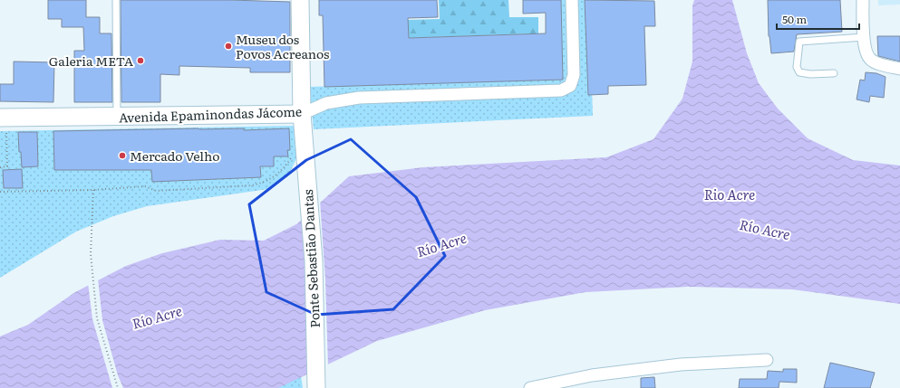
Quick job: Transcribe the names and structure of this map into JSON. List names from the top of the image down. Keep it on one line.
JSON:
{"streets":{"main road":["Avenida Epaminondas Jácome","Ponte Sebastião Dantas"]},"crossings":[["Avenida Epaminondas Jácome","Ponte Sebastião Dantas"]],"water":["Rio Acre","Río Acre"],"places":["Museu dos Povos Acreanos","Galeria META","Mercado Velho"],"scale_bar":"50 m"}
